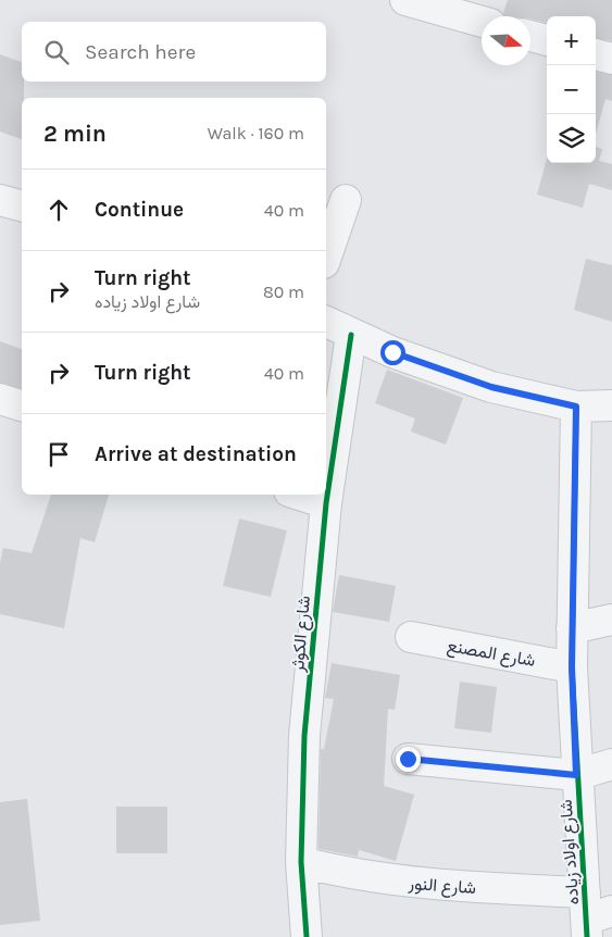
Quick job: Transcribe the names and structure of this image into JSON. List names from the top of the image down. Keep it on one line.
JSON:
{"streets":{"street":["شارع الكوثر","شارع المصنع","شارع اولاد زياده","شارع النور"]},"crossings":[["شارع الكوثر","شارع النور"],["شارع المصنع","شارع اولاد زياده"],["شارع اولاد زياده","شارع النور"]],"north":"right","page":{"map_buttons":["+","−"],"search":"Search here","heading":["2 min","Walk · 160 m"],"list":[["Continue","40 m"],["Turn right","شارع اولاد زياده","80 m"],["Turn right","40 m"],"Arrive at destination"]}}
